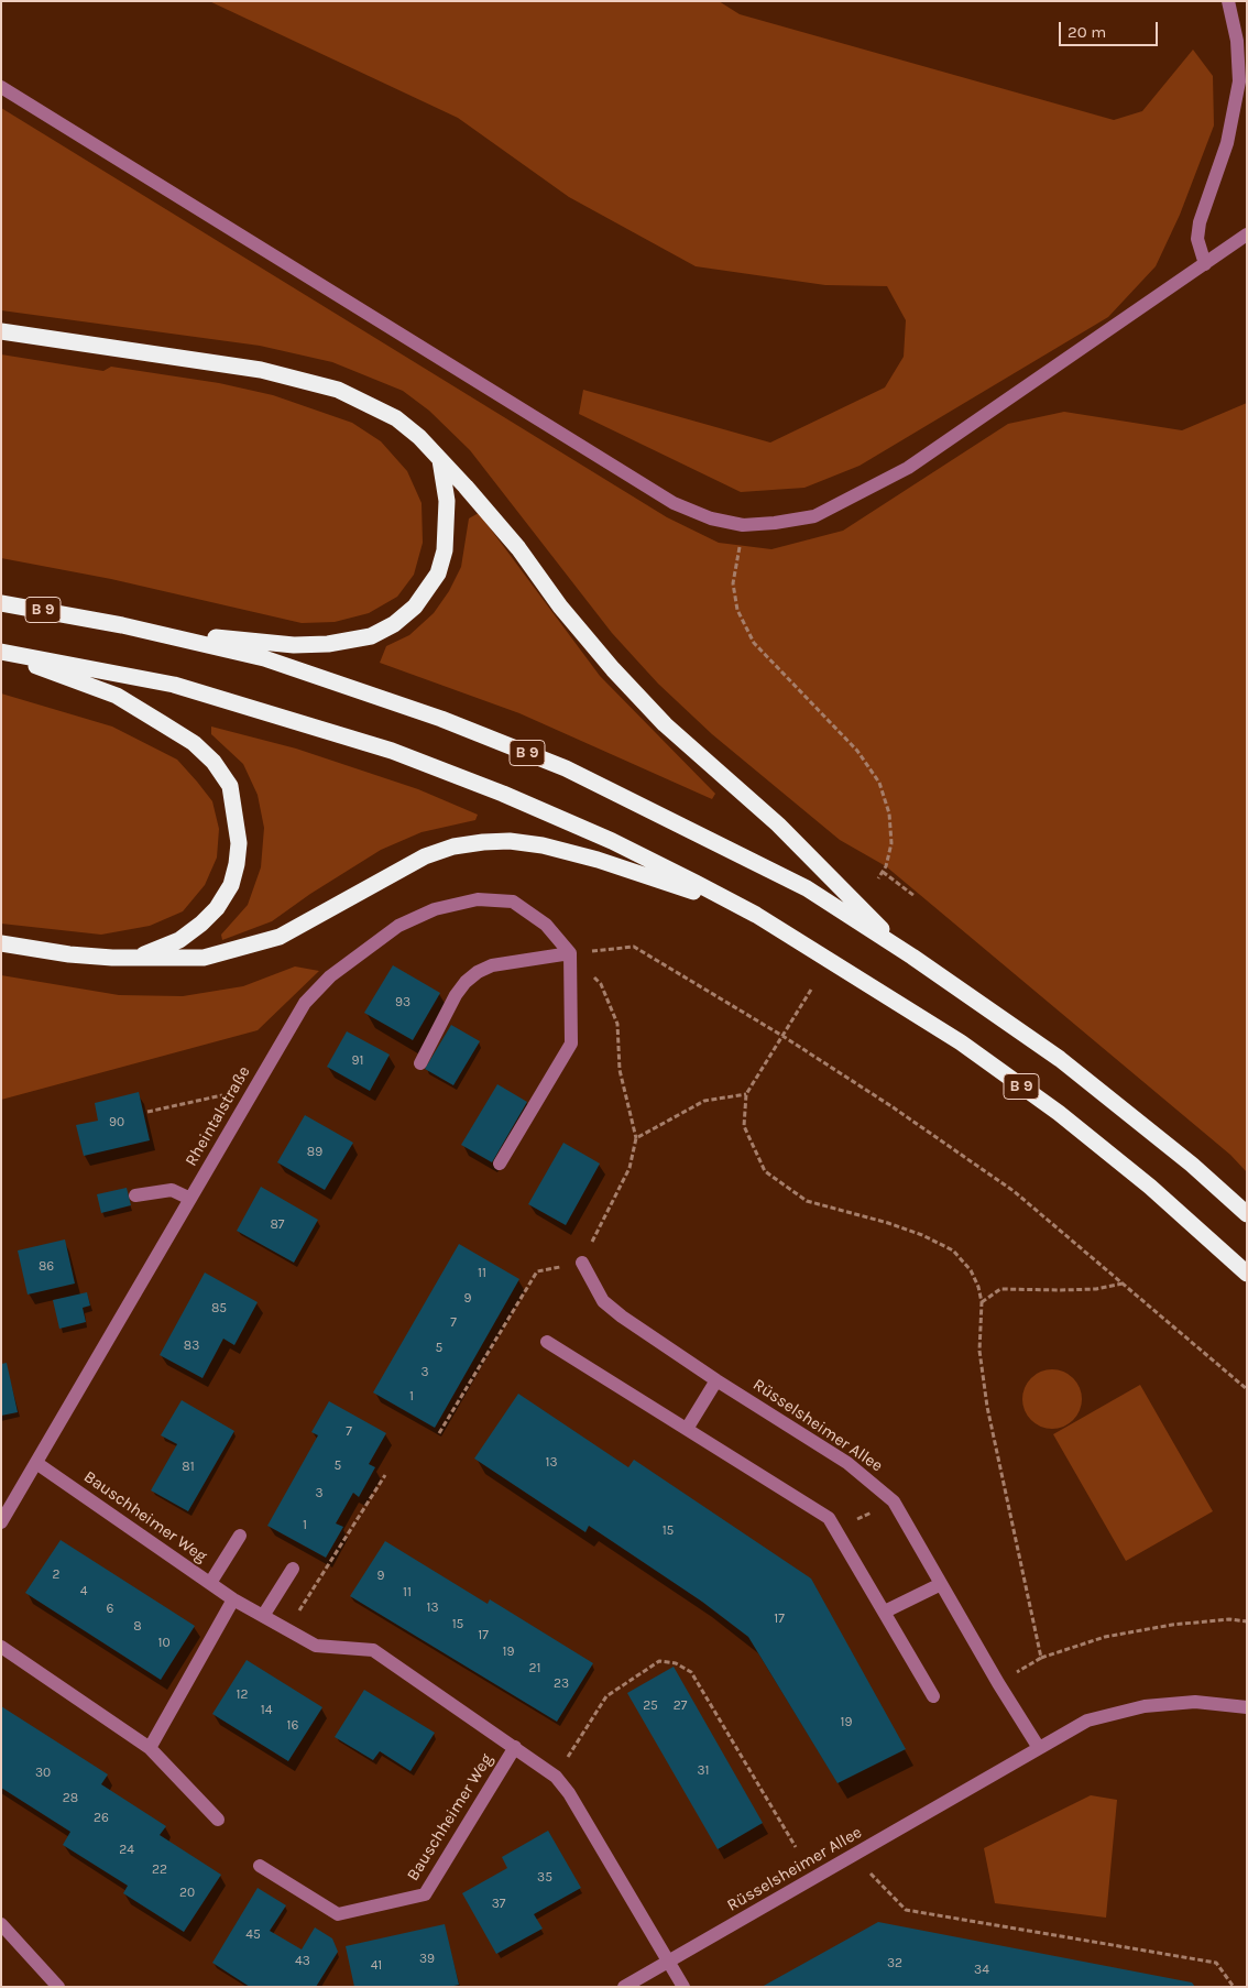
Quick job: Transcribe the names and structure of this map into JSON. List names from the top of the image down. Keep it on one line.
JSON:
{"streets":{"highway":["B 9"],"street":["Rheintalstraße","Rüsselsheimer Allee","Bauschheimer Weg"]},"crossings":[["Rheintalstraße","Bauschheimer Weg"],["Rüsselsheimer Allee","Bauschheimer Weg"]],"house_numbers":["93","91","90","89","87","86","11","9","85","7","83","5","3","1","7","13","5","81","3","1","15","2","9","4","11","13","6","17","15","8","17","10","19","21","23","12","25","27","14","19","16","31","30","28","26","24","22","35","20","37","45","39","43","32","41","34"],"scale_bar":"20 m"}
